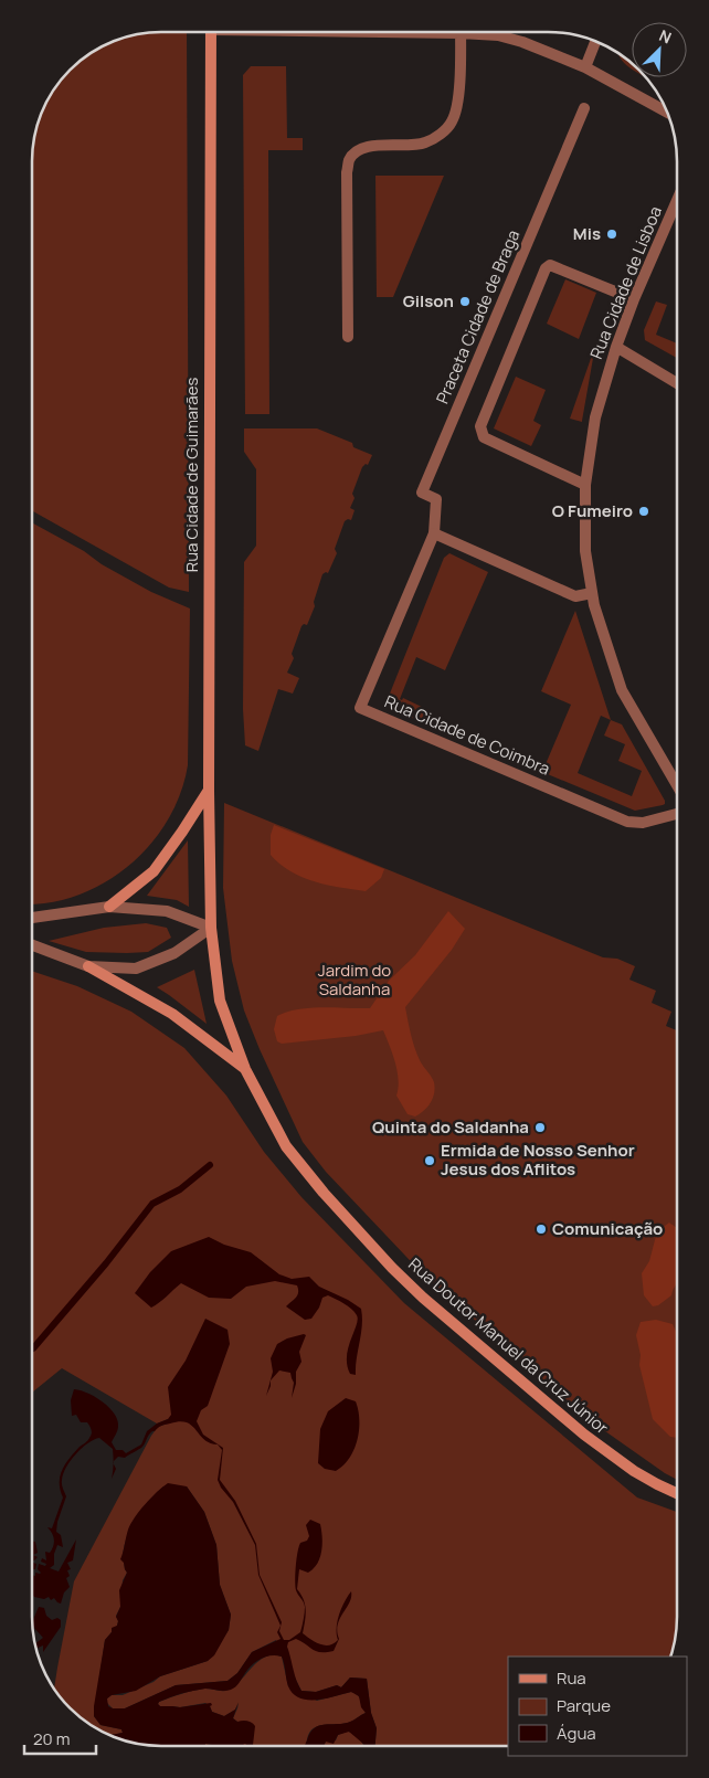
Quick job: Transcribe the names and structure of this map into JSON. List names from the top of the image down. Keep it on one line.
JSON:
{"streets":{"main road":["Rua Cidade de Guimarães","Rua Doutor Manuel da Cruz Júnior"],"street":["Rua Cidade de Lisboa","Praceta Cidade de Braga","Rua Cidade de Coimbra"]},"crossings":[["Praceta Cidade de Braga","Rua Cidade de Coimbra"],["Rua Cidade de Guimarães","Rua Doutor Manuel da Cruz Júnior"]],"parks":["Jardim do Saldanha"],"places":["Mis","Gilson","O Fumeiro","Quinta do Saldanha","Ermida de Nosso Senhor Jesus dos Aflitos","Comunicação"],"legend":["Rua","Parque","Água"],"scale_bar":"20 m","north":"top right"}
